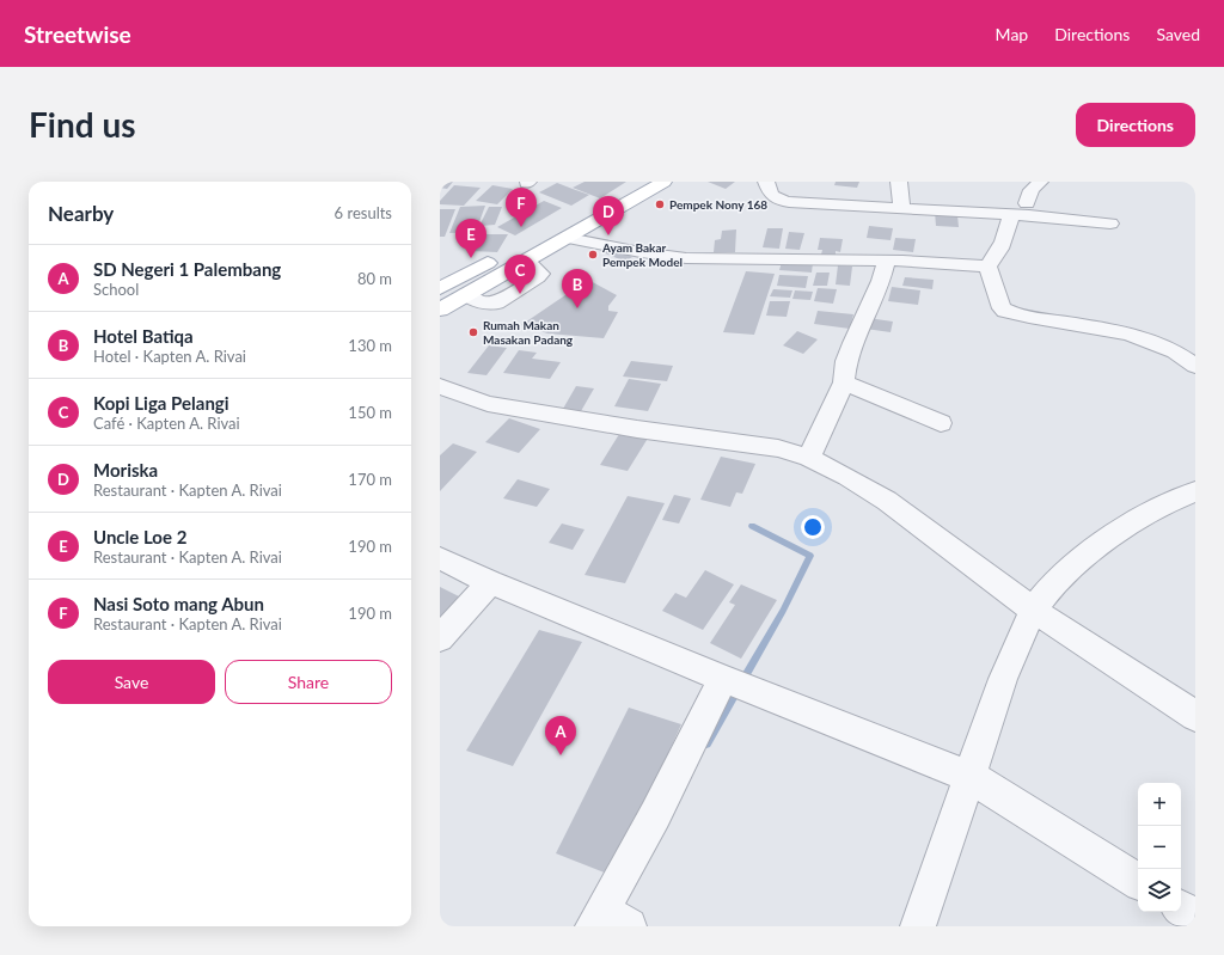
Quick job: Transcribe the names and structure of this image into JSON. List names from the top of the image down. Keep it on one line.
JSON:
{"places":["Pempek Nony 168","Ayam Bakar Pempek Model","Rumah Makan Masakan Padang"],"page":{"header":"Streetwise","nav":["Map","Directions","Saved"],"buttons":["Directions",["Save","Share"]],"title":"Find us","heading":["Nearby","6 results"],"pins":["F","D","E","C","B","A"],"list":[{"mark":"A","name":"SD Negeri 1 Palembang","note":"School","value":"80 m"},{"mark":"B","name":"Hotel Batiqa","note":"Hotel · Kapten A. Rivai","value":"130 m"},{"mark":"C","name":"Kopi Liga Pelangi","note":"Café · Kapten A. Rivai","value":"150 m"},{"mark":"D","name":"Moriska","note":"Restaurant · Kapten A. Rivai","value":"170 m"},{"mark":"E","name":"Uncle Loe 2","note":"Restaurant · Kapten A. Rivai","value":"190 m"},{"mark":"F","name":"Nasi Soto mang Abun","note":"Restaurant · Kapten A. Rivai","value":"190 m"}],"map_buttons":["+","−"]}}
